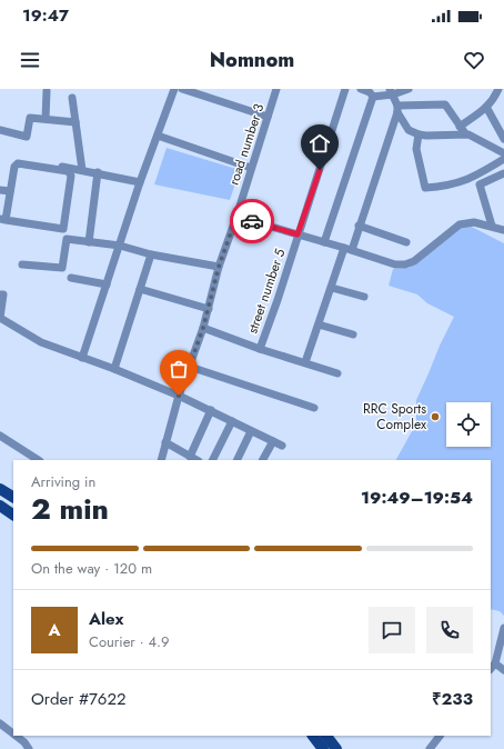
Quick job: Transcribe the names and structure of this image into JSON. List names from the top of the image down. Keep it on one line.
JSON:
{"streets":{"street":["road number 3","street number 5"]},"crossings":[["road number 3","street number 5"]],"places":["RRC Sports Complex"],"page":{"status":"19:47","header":"Nomnom","heading":["2 min","Arriving in","19:49–19:54"],"panel":["Alex","Courier · 4.9","Order #7622","₹233"],"bar":"On the way · 120 m","round":"A"}}
